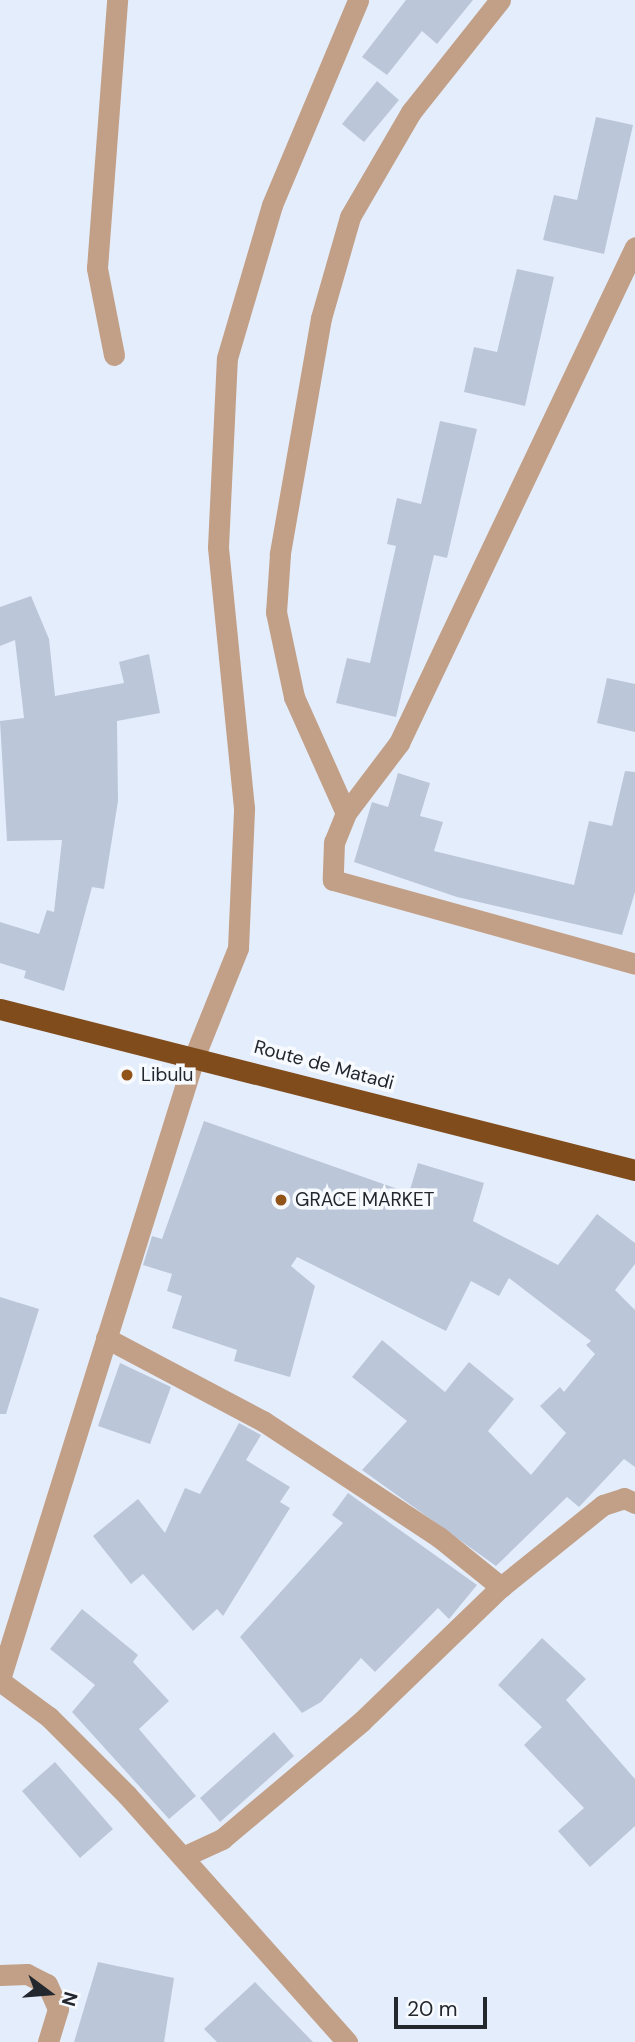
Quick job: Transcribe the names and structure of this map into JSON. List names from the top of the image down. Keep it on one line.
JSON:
{"streets":{"highway":["Route de Matadi"]},"places":["Libulu","GRACE MARKET"],"scale_bar":"20 m","north":"right"}
